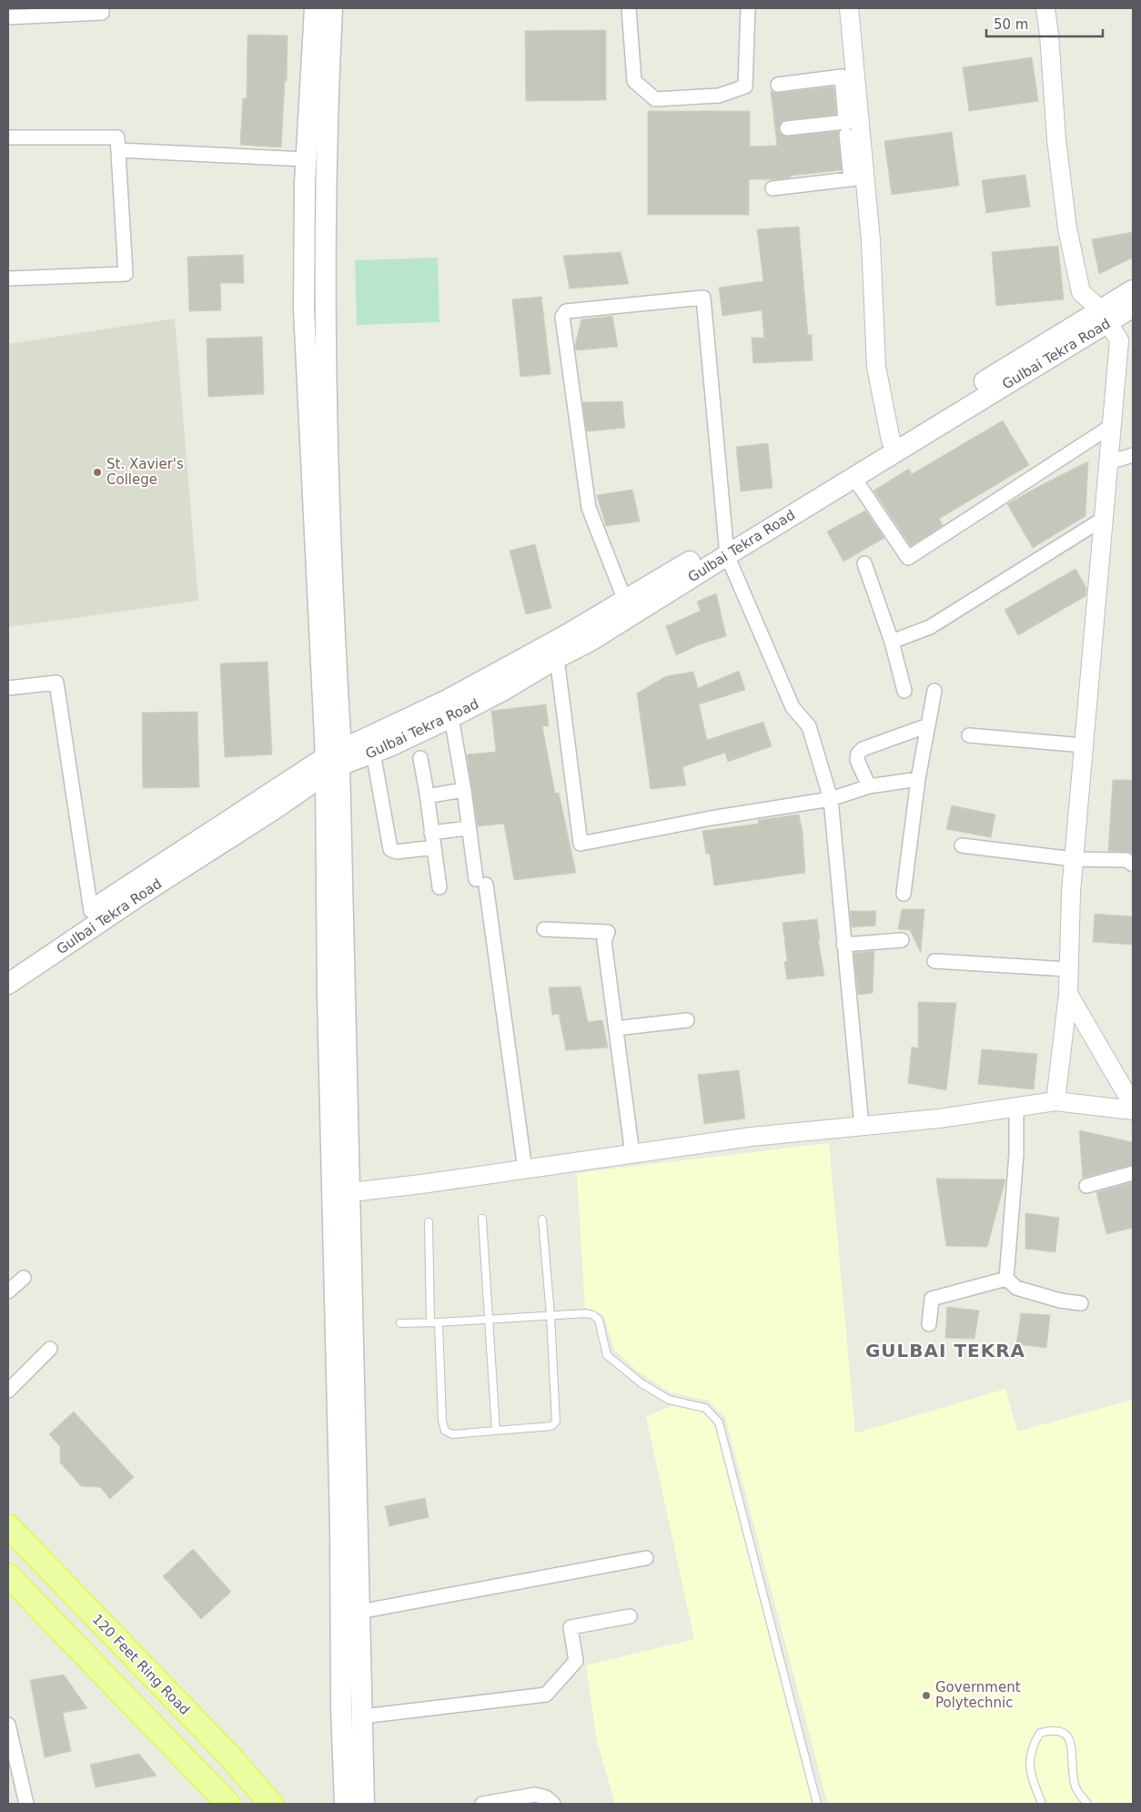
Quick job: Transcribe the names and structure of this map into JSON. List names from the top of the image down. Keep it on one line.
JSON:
{"streets":{"main road":["Gulbai Tekra Road","120 Feet Ring Road"]},"districts":["GULBAI TEKRA"],"places":["St. Xavier's College","Government Polytechnic"],"scale_bar":"50 m"}
